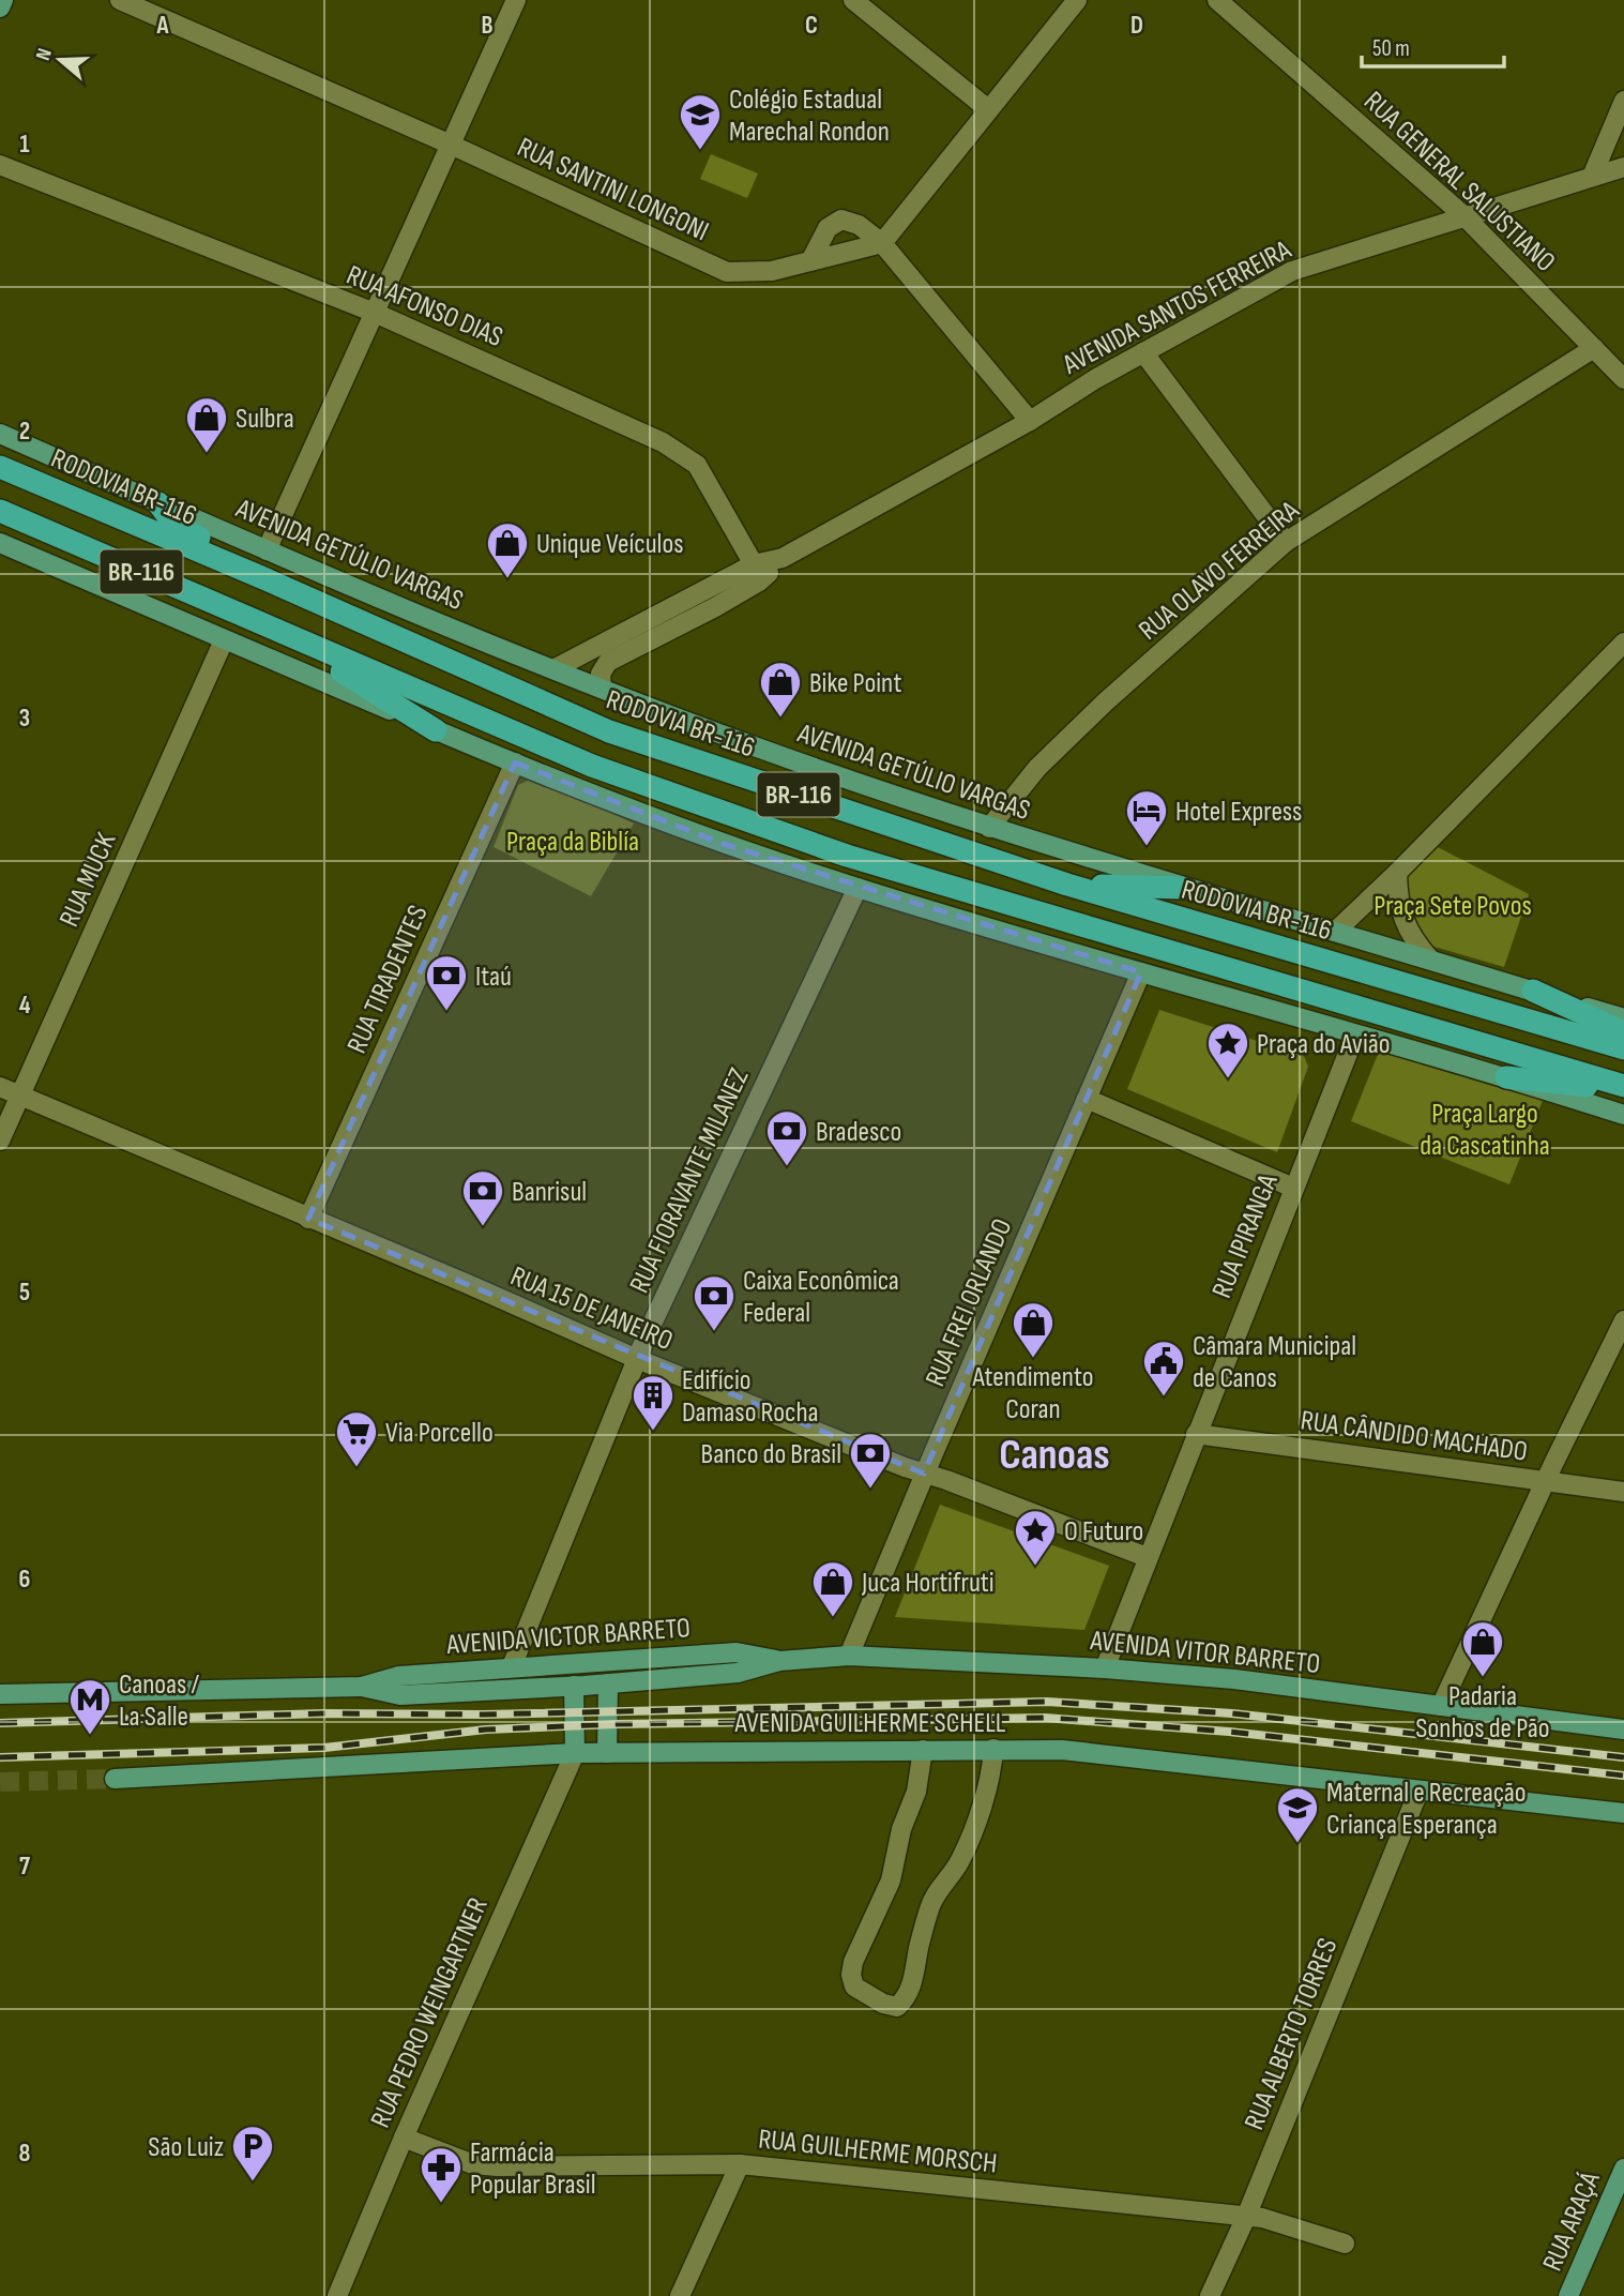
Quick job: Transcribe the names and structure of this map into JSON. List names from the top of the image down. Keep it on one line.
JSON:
{"streets":{"highway":["RODOVIA BR-116","BR-116"],"main road":["AVENIDA GETÚLIO VARGAS","AVENIDA VICTOR BARRETO","AVENIDA VITOR BARRETO","AVENIDA GUILHERME SCHELL","RUA ARAÇÁ"],"street":["RUA GENERAL SALUSTIANO","RUA SANTINI LONGONI","RUA AFONSO DIAS","AVENIDA SANTOS FERREIRA","RUA OLAVO FERREIRA","RUA MUCK","RUA TIRADENTES","RUA FIORAVANTE MILANEZ","RUA IPIRANGA","RUA FREI ORLANDO","RUA 15 DE JANEIRO","RUA CÂNDIDO MACHADO","RUA PEDRO WEINGARTNER","RUA ALBERTO TORRES","RUA GUILHERME MORSCH"]},"crossings":[["RUA GENERAL SALUSTIANO","AVENIDA SANTOS FERREIRA"],["RUA GENERAL SALUSTIANO","RUA OLAVO FERREIRA"],["RUA AFONSO DIAS","AVENIDA SANTOS FERREIRA"],["AVENIDA SANTOS FERREIRA","AVENIDA GETÚLIO VARGAS"],["RODOVIA BR-116","BR-116"],["AVENIDA GETÚLIO VARGAS","RUA OLAVO FERREIRA"],["AVENIDA GETÚLIO VARGAS","BR-116"],["RUA MUCK","RUA 15 DE JANEIRO"],["RUA TIRADENTES","RUA 15 DE JANEIRO"],["RUA FIORAVANTE MILANEZ","RUA 15 DE JANEIRO"],["RUA FIORAVANTE MILANEZ","AVENIDA VICTOR BARRETO"],["RUA IPIRANGA","RUA 15 DE JANEIRO"],["RUA IPIRANGA","RUA CÂNDIDO MACHADO"],["RUA IPIRANGA","AVENIDA VITOR BARRETO"],["RUA FREI ORLANDO","RUA 15 DE JANEIRO"],["RUA FREI ORLANDO","AVENIDA VITOR BARRETO"],["AVENIDA VICTOR BARRETO","AVENIDA VITOR BARRETO"],["AVENIDA GUILHERME SCHELL","RUA PEDRO WEINGARTNER"],["AVENIDA GUILHERME SCHELL","RUA ALBERTO TORRES"],["RUA PEDRO WEINGARTNER","RUA GUILHERME MORSCH"],["RUA ALBERTO TORRES","RUA GUILHERME MORSCH"]],"districts":["Canoas"],"parks":["Praça da Biblía","Praça Sete Povos","Praça Largo da Cascatinha"],"places":{"school or university":["Colégio Estadual Marechal Rondon","Maternal e Recreação Criança Esperança"],"shop":["Sulbra","Unique Veículos","Bike Point","Atendimento Coran","Juca Hortifruti","Padaria Sonhos de Pão"],"hotel":["Hotel Express"],"bank":["Itaú","Bradesco","Banrisul","Caixa Econômica Federal","Banco do Brasil"],"place":["Praça do Avião","O Futuro"],"public building":["Câmara Municipal de Canos"],"building":["Edifício Damaso Rocha"],"supermarket":["Via Porcello"],"metro station":["Canoas / La Salle"],"parking":["São Luiz"],"pharmacy":["Farmácia Popular Brasil"]},"scale_bar":"50 m","north":"left","grid":{"columns":["A","B","C","D"],"rows":["1","2","3","4","5","6","7","8"]}}
